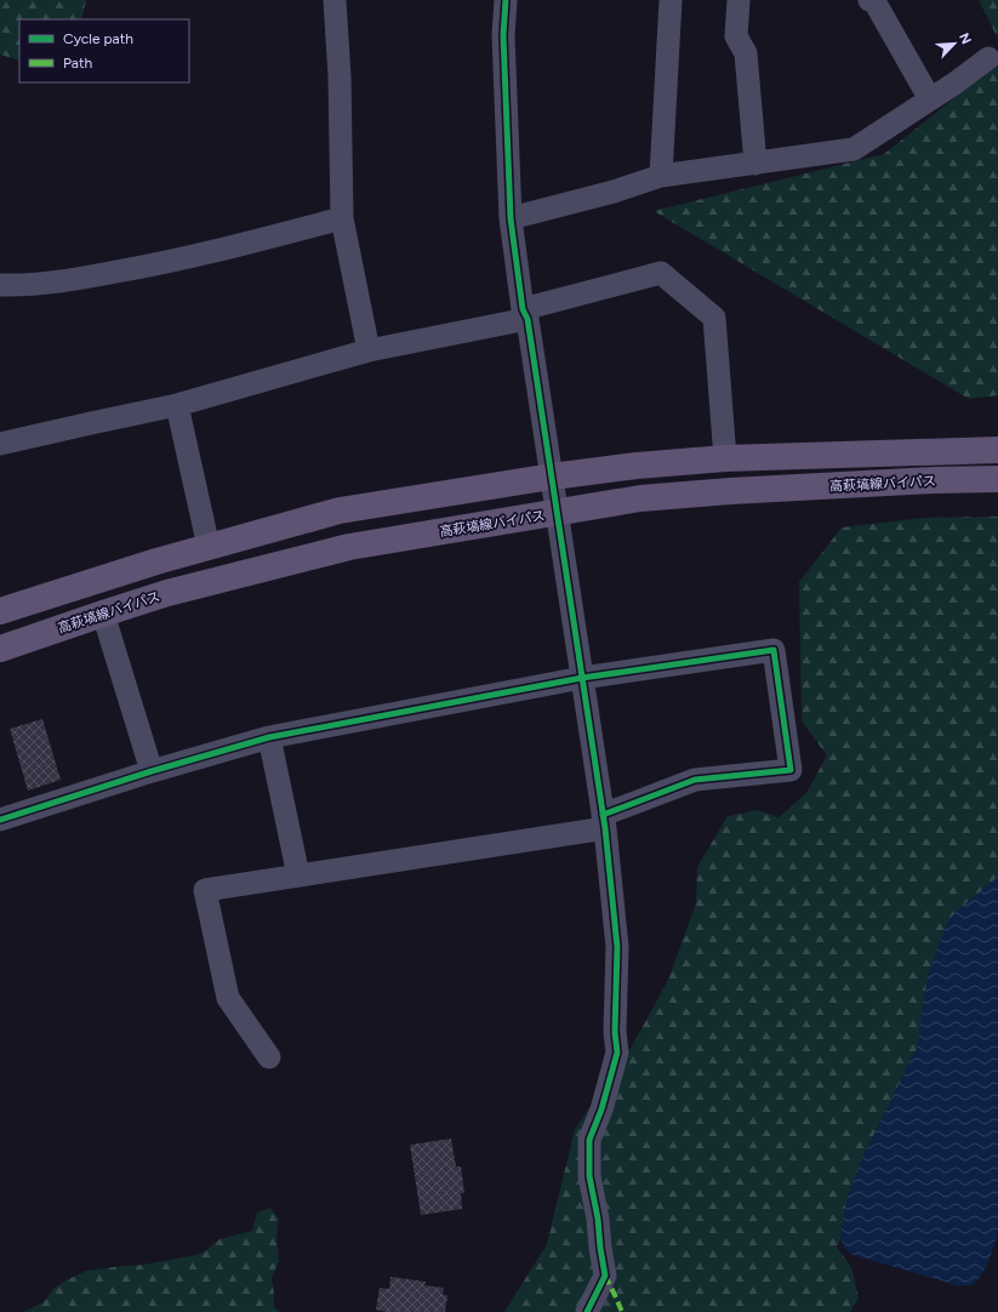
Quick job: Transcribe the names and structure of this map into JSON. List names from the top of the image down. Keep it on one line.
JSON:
{"streets":{"main road":["高萩塙線バイパス"]},"legend":["Cycle path","Path"],"north":"top right"}
